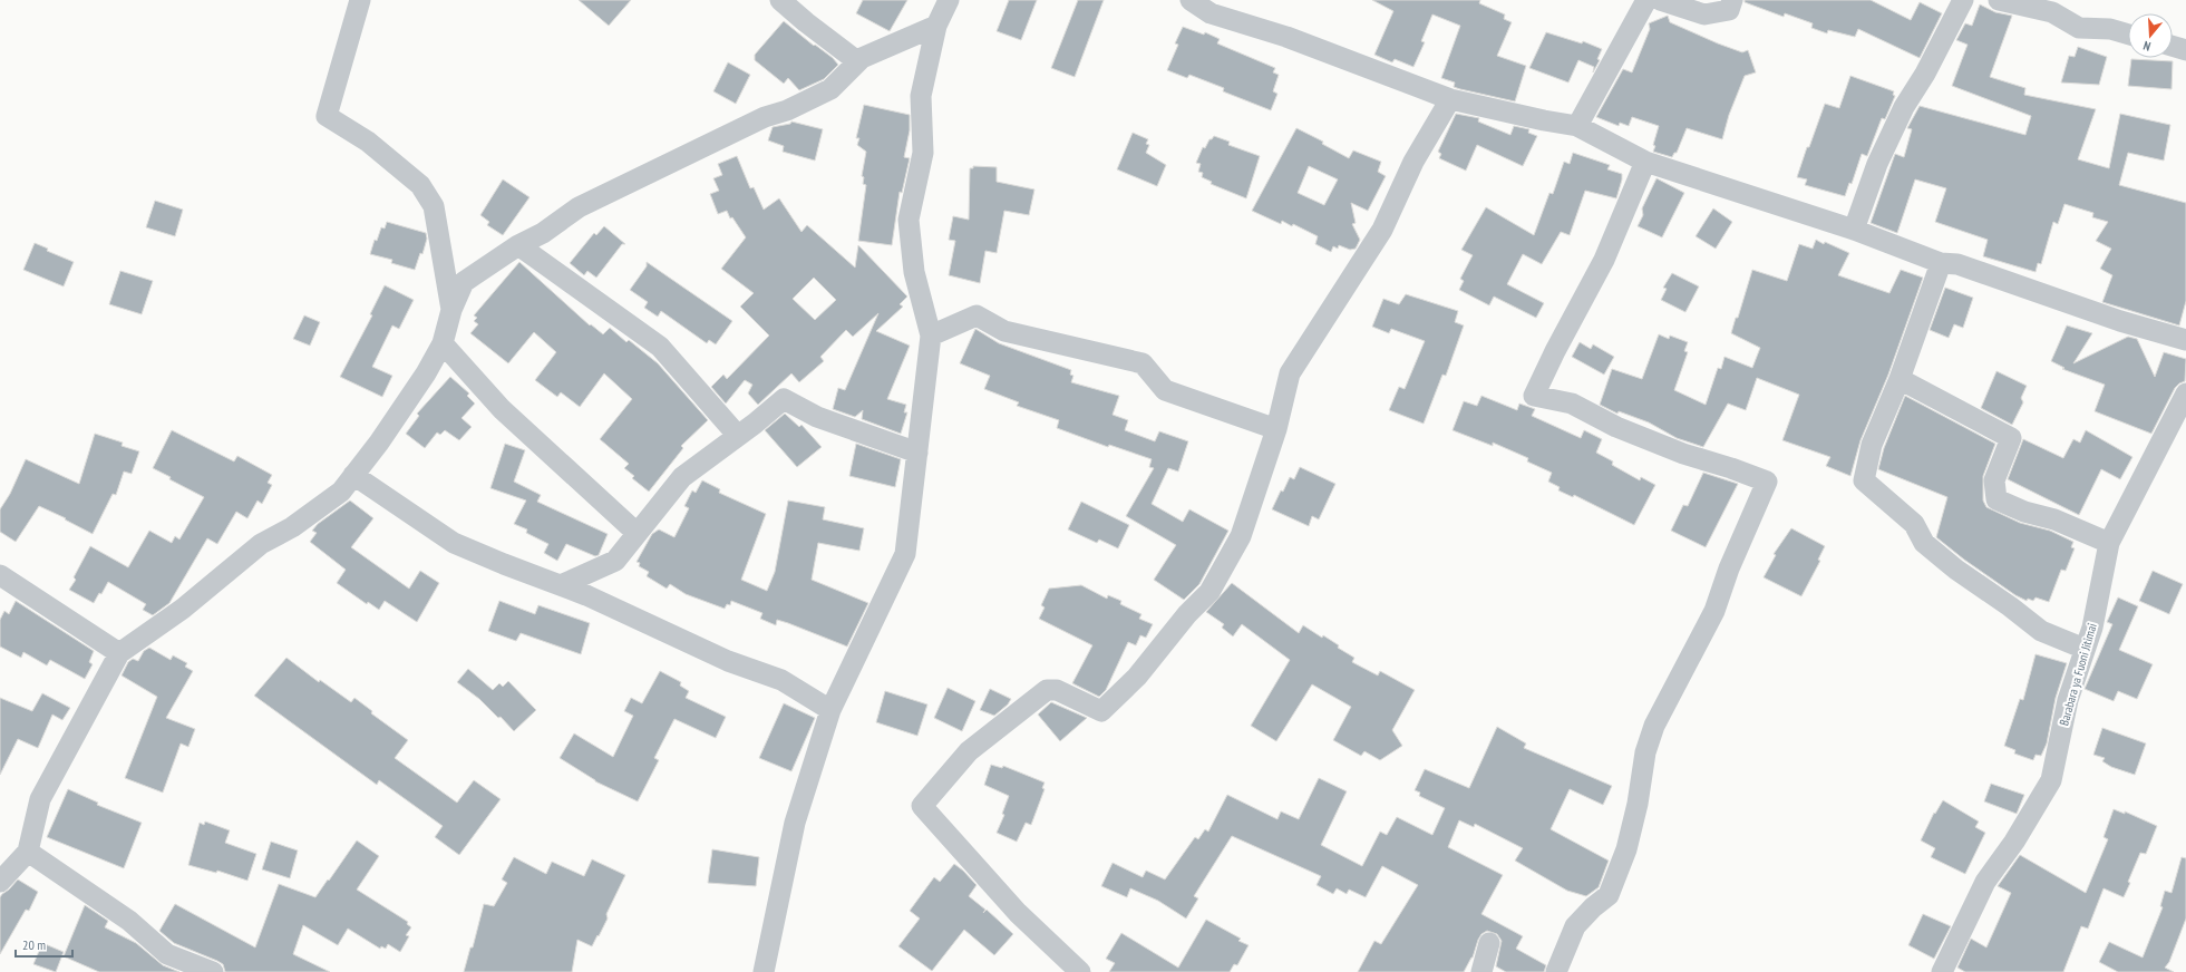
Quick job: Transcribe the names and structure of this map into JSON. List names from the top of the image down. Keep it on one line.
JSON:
{"streets":{"street":["Barabara ya Fuoni Jitimai"]},"scale_bar":"20 m","north":"bottom"}
